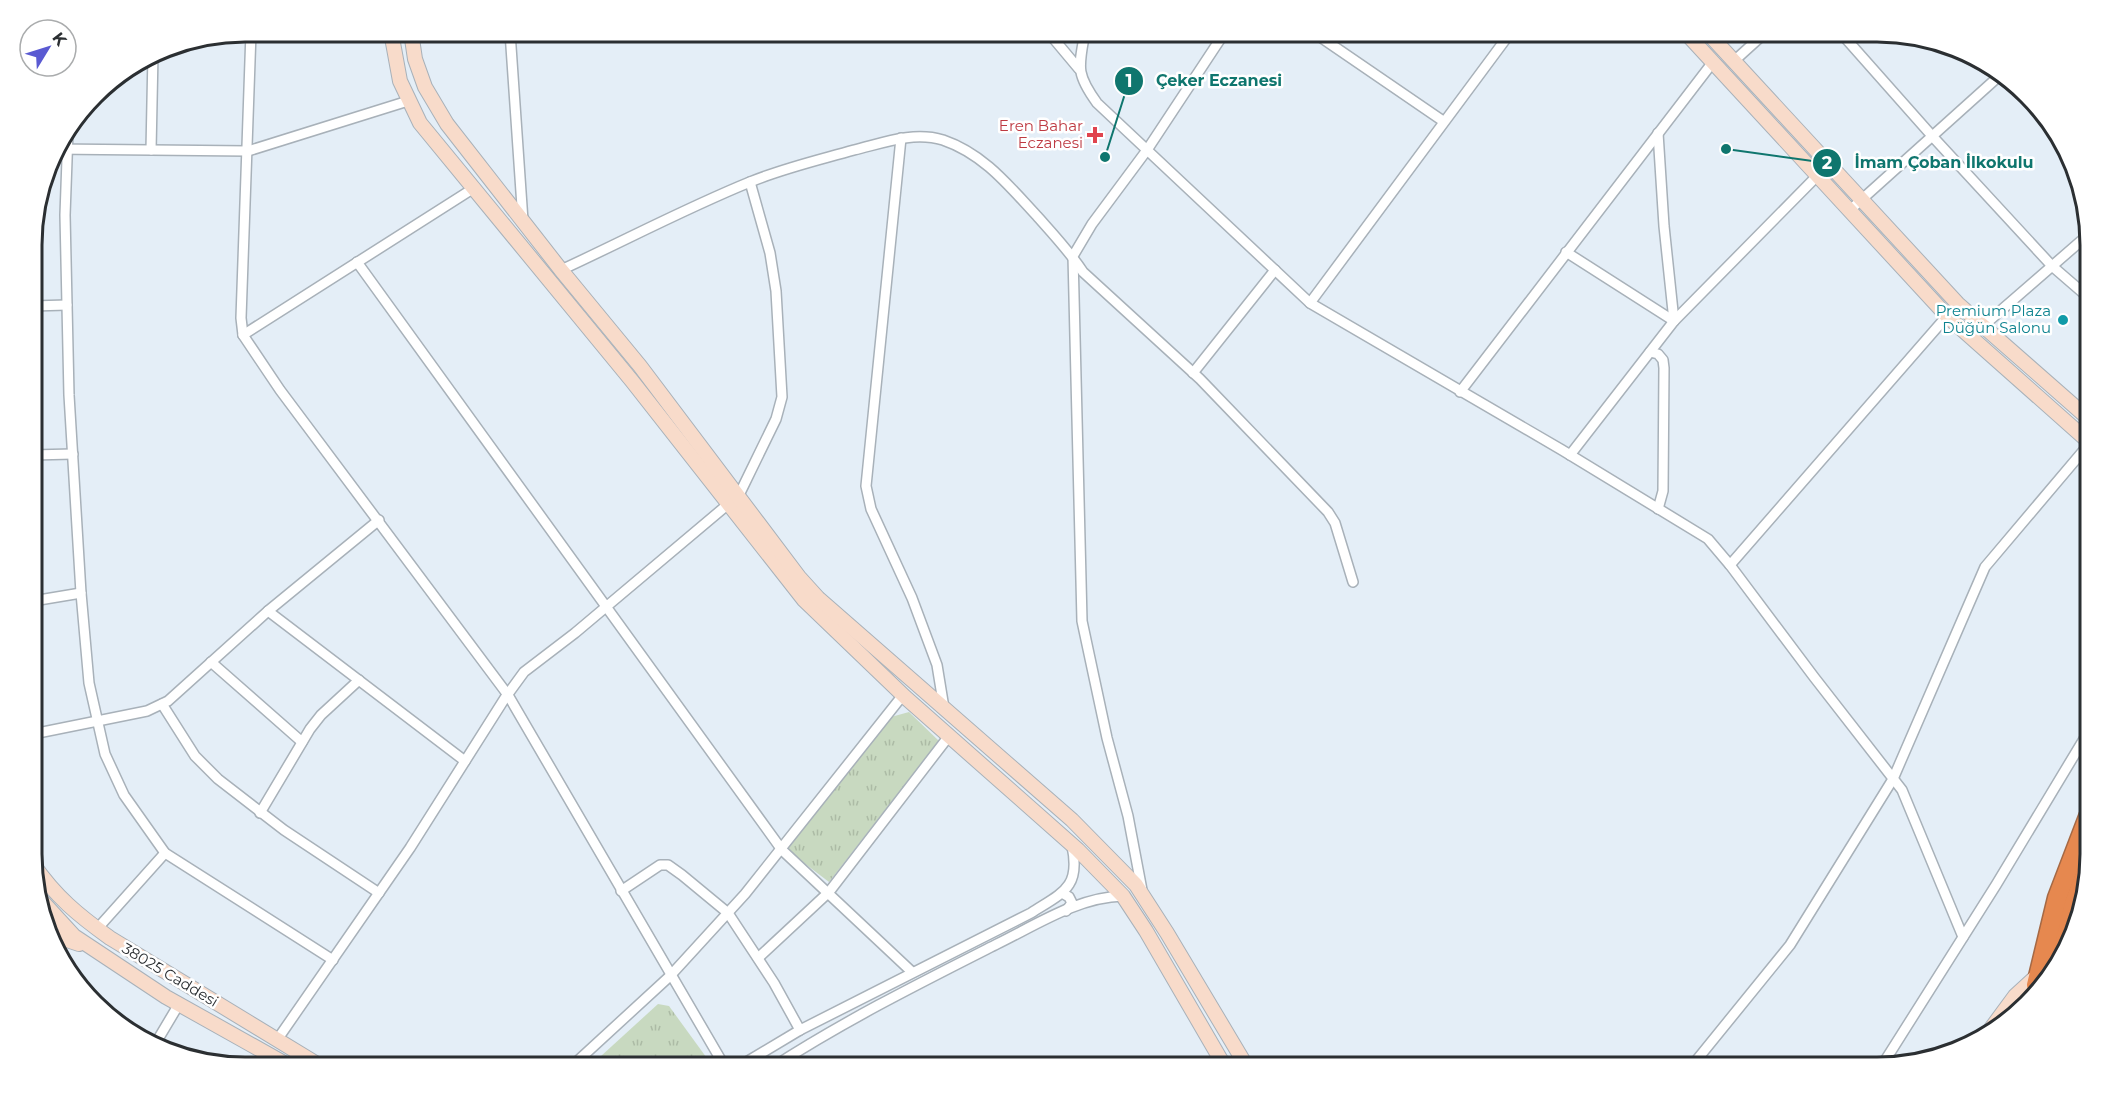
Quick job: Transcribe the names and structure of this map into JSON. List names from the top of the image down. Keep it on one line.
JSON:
{"streets":{"street":["38025 Caddesi"]},"places":{"health":["Eren Bahar Eczanesi"],"other":["İmam Çoban İlkokulu","Çeker Eczanesi","Premium Plaza Düğün Salonu"]},"north":"top right"}
